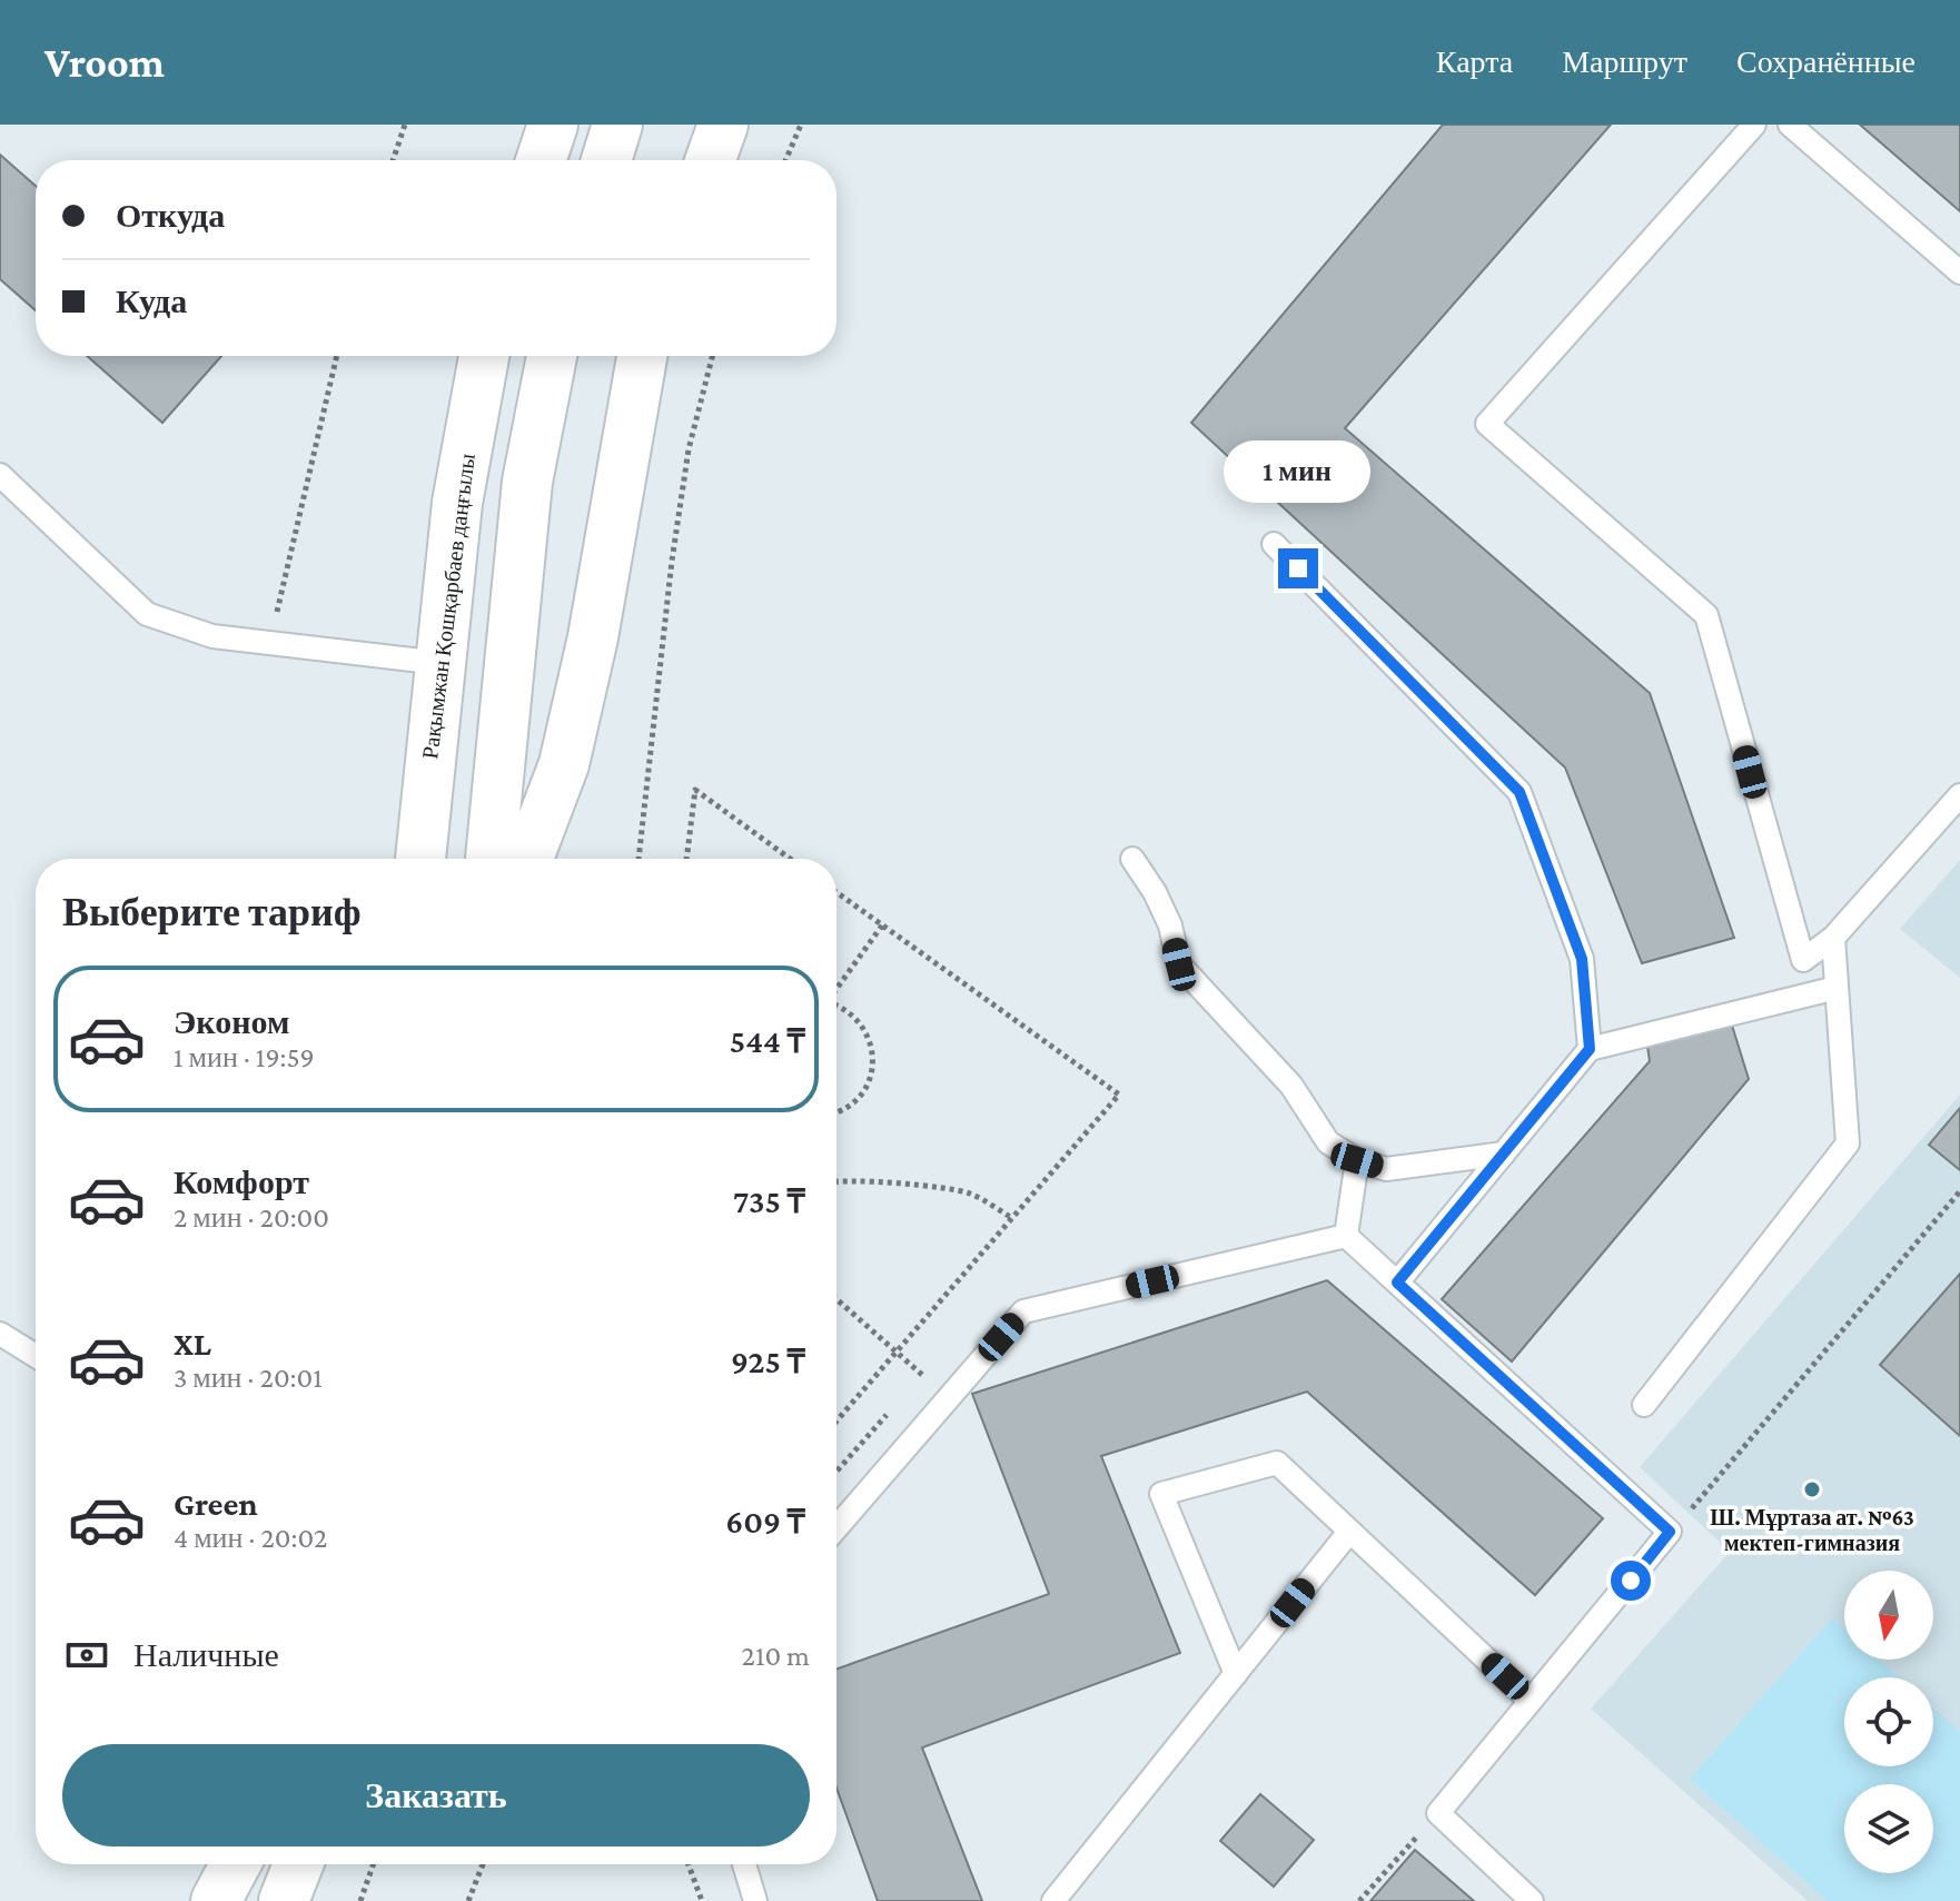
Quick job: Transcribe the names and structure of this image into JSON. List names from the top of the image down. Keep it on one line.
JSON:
{"streets":{"main road":["Рақымжан Қошқарбаев даңғылы"]},"places":["Ш. Мұртаза ат. №63 мектеп-гимназия"],"north":"bottom","page":{"header":"Vroom","nav":["Карта","Маршрут","Сохранённые"],"banner":["Откуда","Куда"],"bubble":"1 мин","heading":"Выберите тариф","list":[{"name":"Эконом","note":"1 мин · 19:59","value":"544 ₸"},{"name":"Комфорт","note":"2 мин · 20:00","value":"735 ₸"},{"name":"XL","note":"3 мин · 20:01","value":"925 ₸"},{"name":"Green","note":"4 мин · 20:02","value":"609 ₸"}],"pay":["Наличные","210 m"],"buttons":"Заказать"}}
